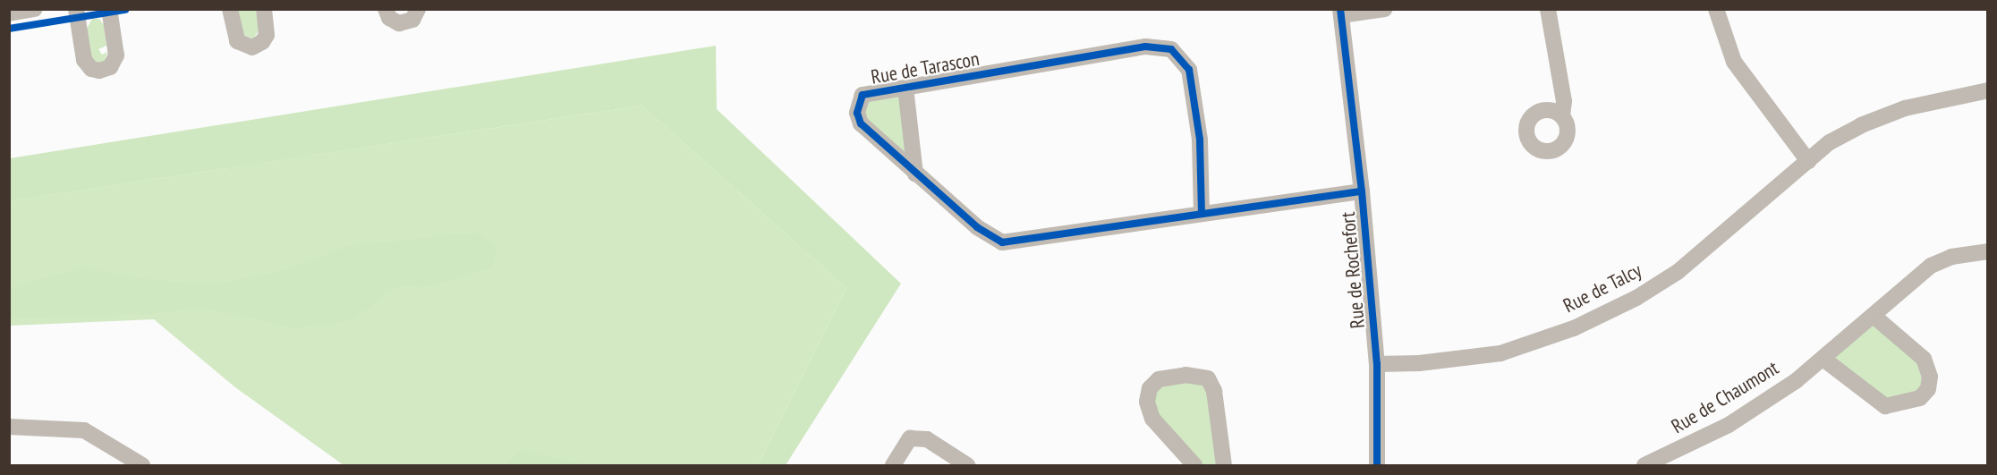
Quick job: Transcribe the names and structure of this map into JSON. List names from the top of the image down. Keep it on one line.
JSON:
{"streets":{"street":["Rue de Tarascon","Rue de Rochefort","Rue de Talcy","Rue de Chaumont"]},"crossings":[["Rue de Tarascon","Rue de Rochefort"],["Rue de Rochefort","Rue de Talcy"]]}
